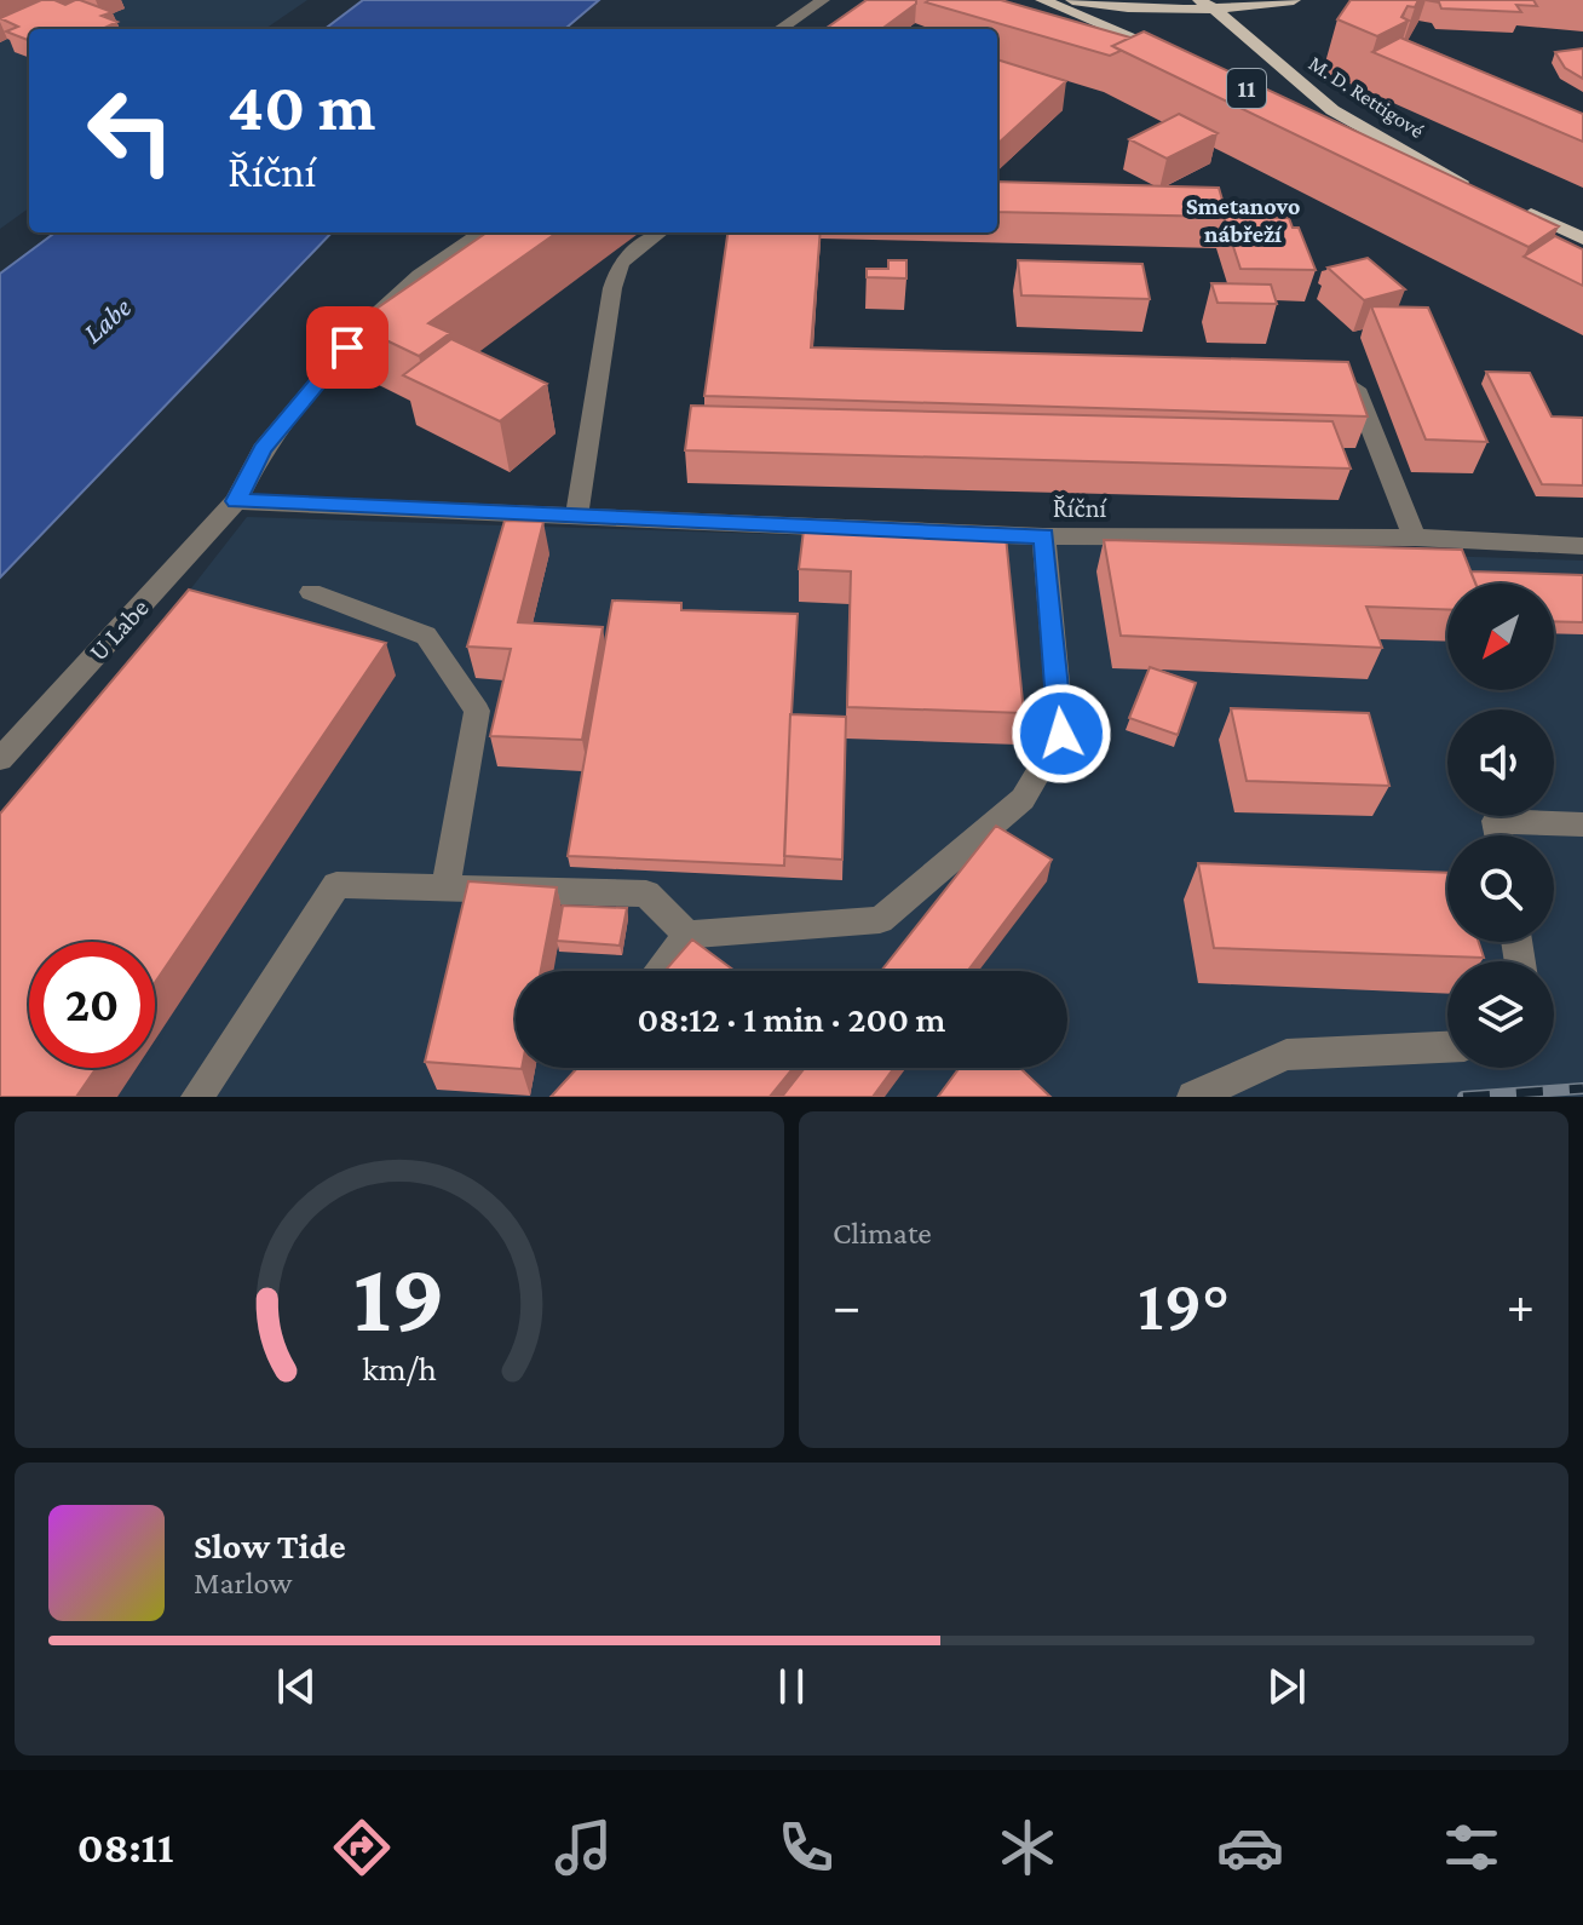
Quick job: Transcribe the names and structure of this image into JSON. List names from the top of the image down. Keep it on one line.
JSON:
{"streets":{"main road":["11","M. D. Rettigové"],"street":["Říční","U Labe"]},"crossings":[["Říční","U Labe"]],"districts":["Smetanovo nábřeží"],"water":["Labe"],"north":"bottom left","page":{"turn":["40 m","Říční"],"limit":"20","trip":"08:12 · 1 min · 200 m","tile":"Climate","heat":["−","19°","+"],"song":["Slow Tide","Marlow"],"tabs":"08:11","gauge":["19","km/h"]}}
